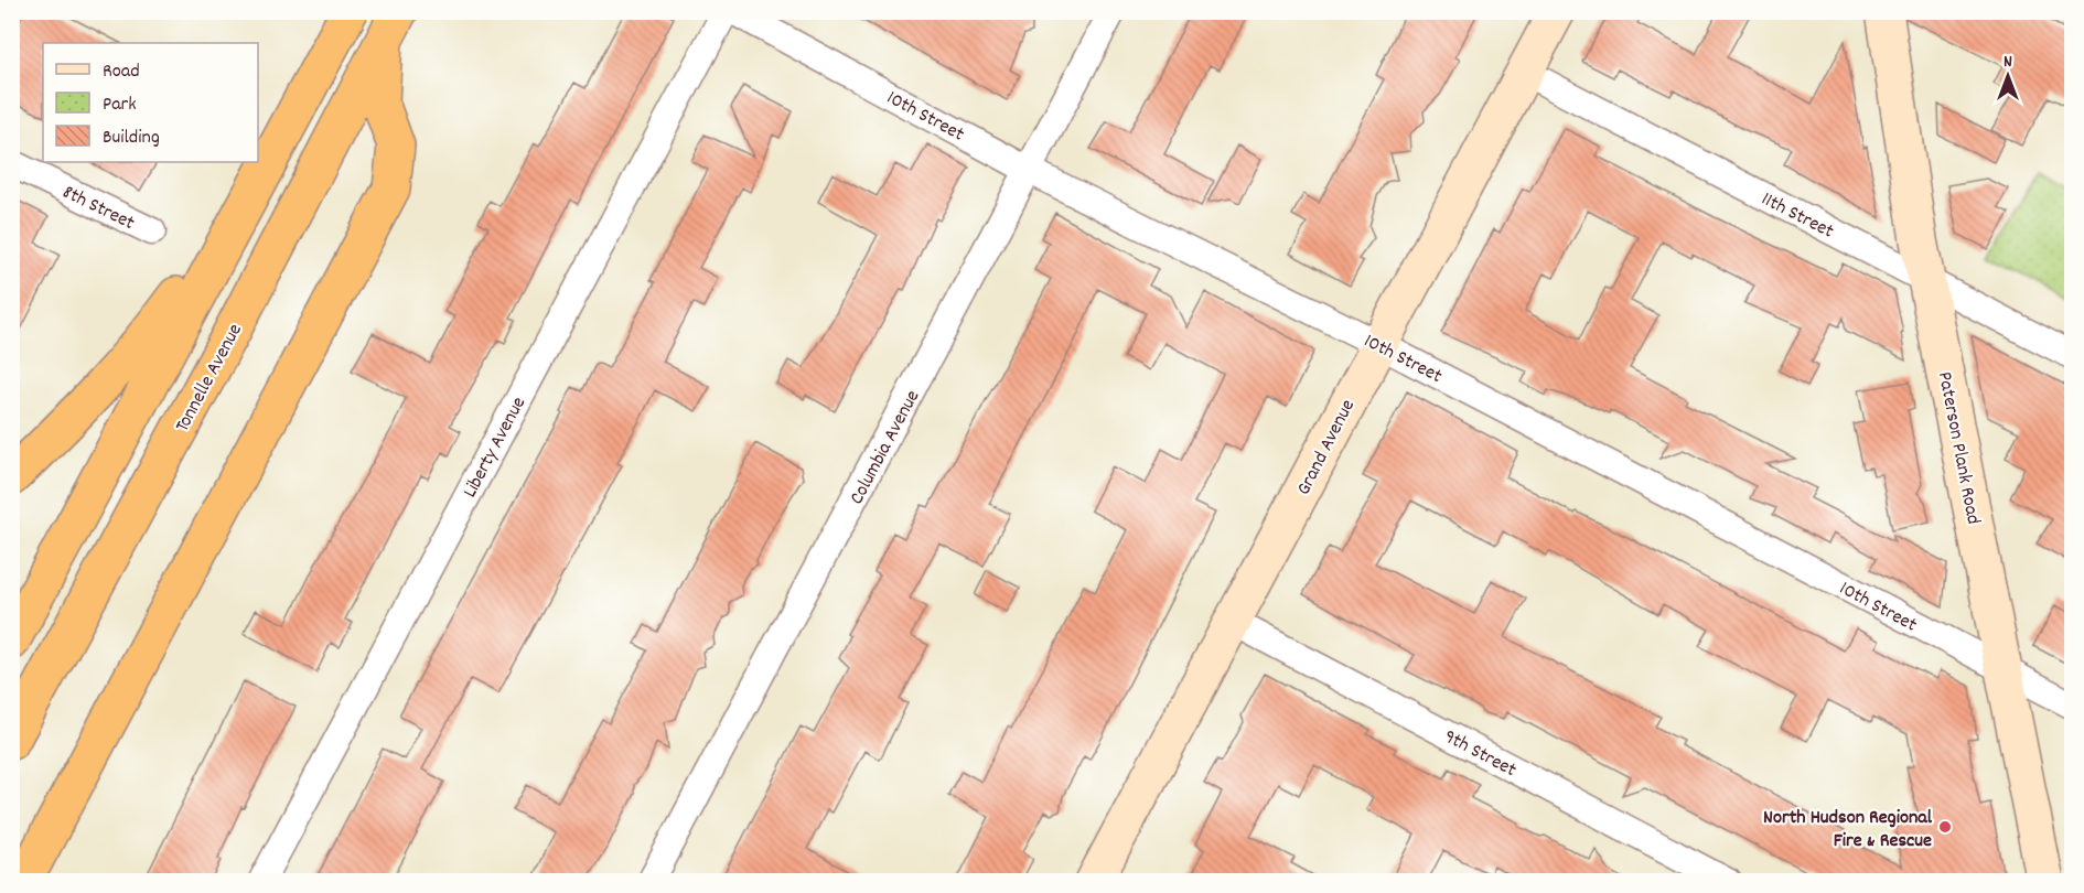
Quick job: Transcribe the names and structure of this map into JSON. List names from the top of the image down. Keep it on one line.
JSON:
{"streets":{"highway":["Tonnelle Avenue"],"street":["10th Street","8th Street","11th Street","Liberty Avenue","Columbia Avenue","Grand Avenue","Paterson Plank Road","9th Street"]},"crossings":[["10th Street","Columbia Avenue"],["10th Street","Grand Avenue"],["10th Street","Paterson Plank Road"],["11th Street","Grand Avenue"],["11th Street","Paterson Plank Road"],["Grand Avenue","9th Street"]],"places":["North Hudson Regional Fire & Rescue"],"legend":["Road","Park","Building"],"north":"top"}
